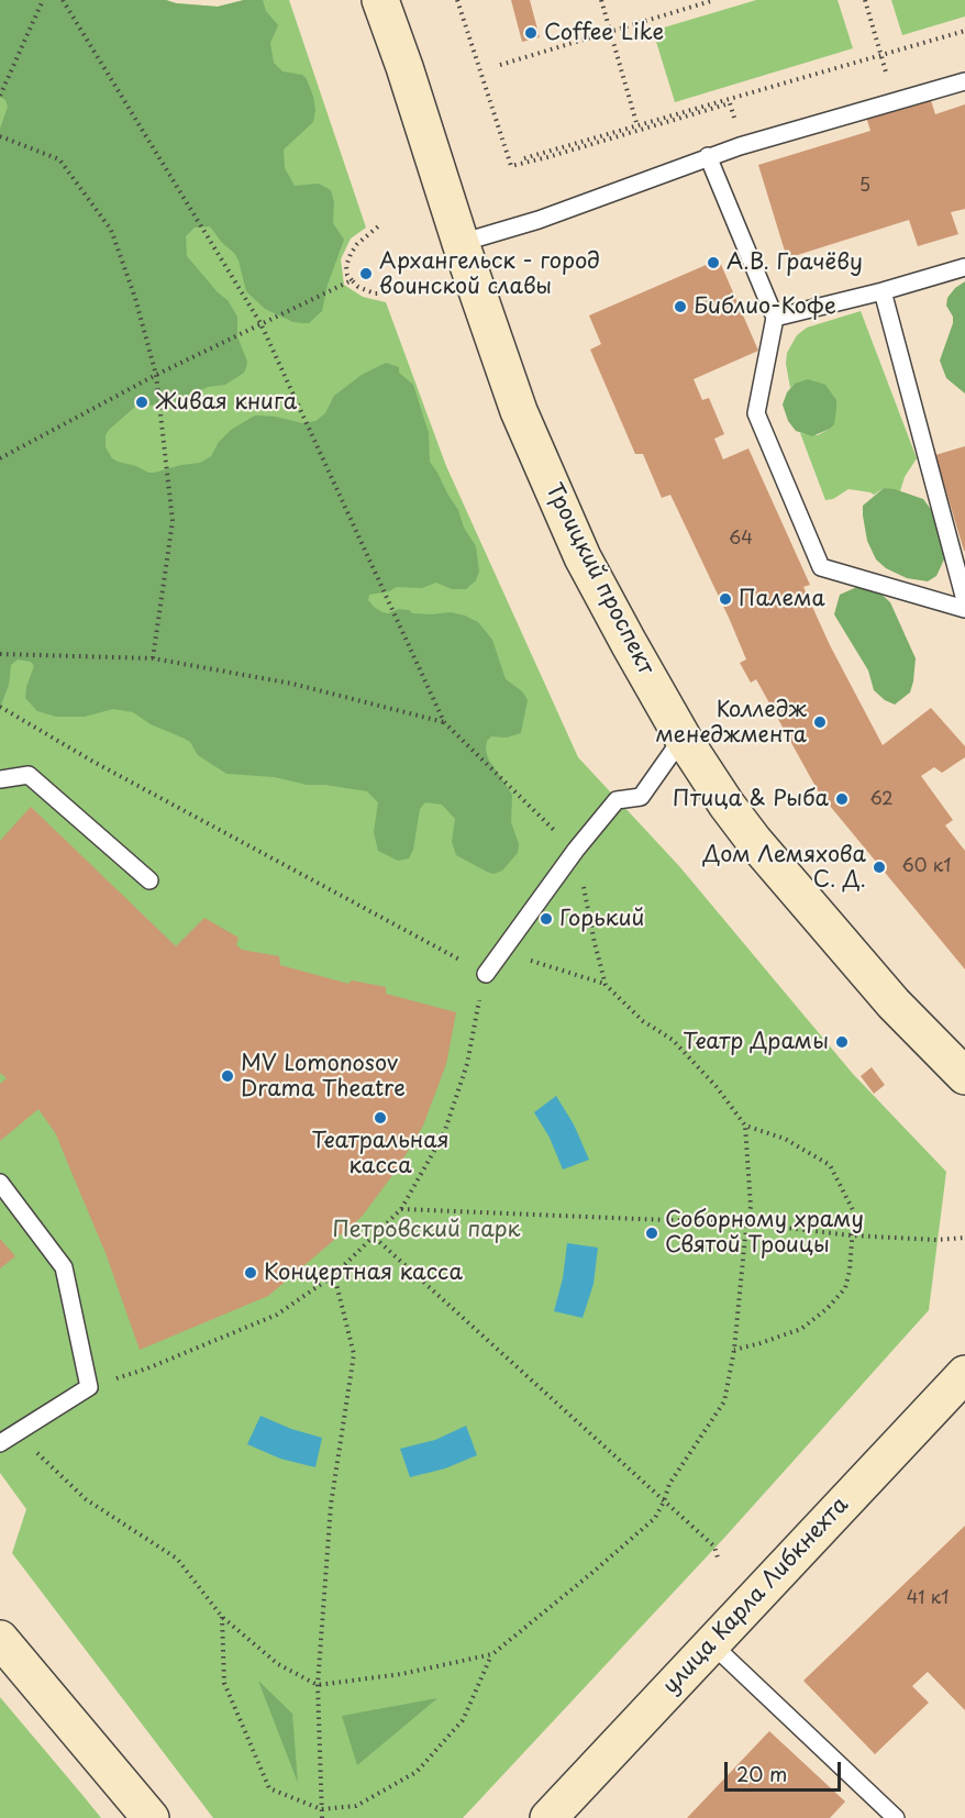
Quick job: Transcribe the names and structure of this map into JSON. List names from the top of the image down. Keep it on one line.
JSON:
{"streets":{"main road":["Троицкий проспект","улица Карла Либкнехта"]},"parks":["Петровский парк"],"places":["Coffee Like","А.В. Грачёву","Архангельск - город воинской славы","Библио-Кофе","Живая книга","Палема","Колледж менеджмента","Птица & Рыба","Дом Лемяхова С. Д.","Горький","Театр Драмы","MV Lomonosov Drama Theatre","Театральная касса","Соборному храму Святой Троицы","Концертная касса"],"house_numbers":["5","64","62","60 к1","41 к1"],"scale_bar":"20 m"}
